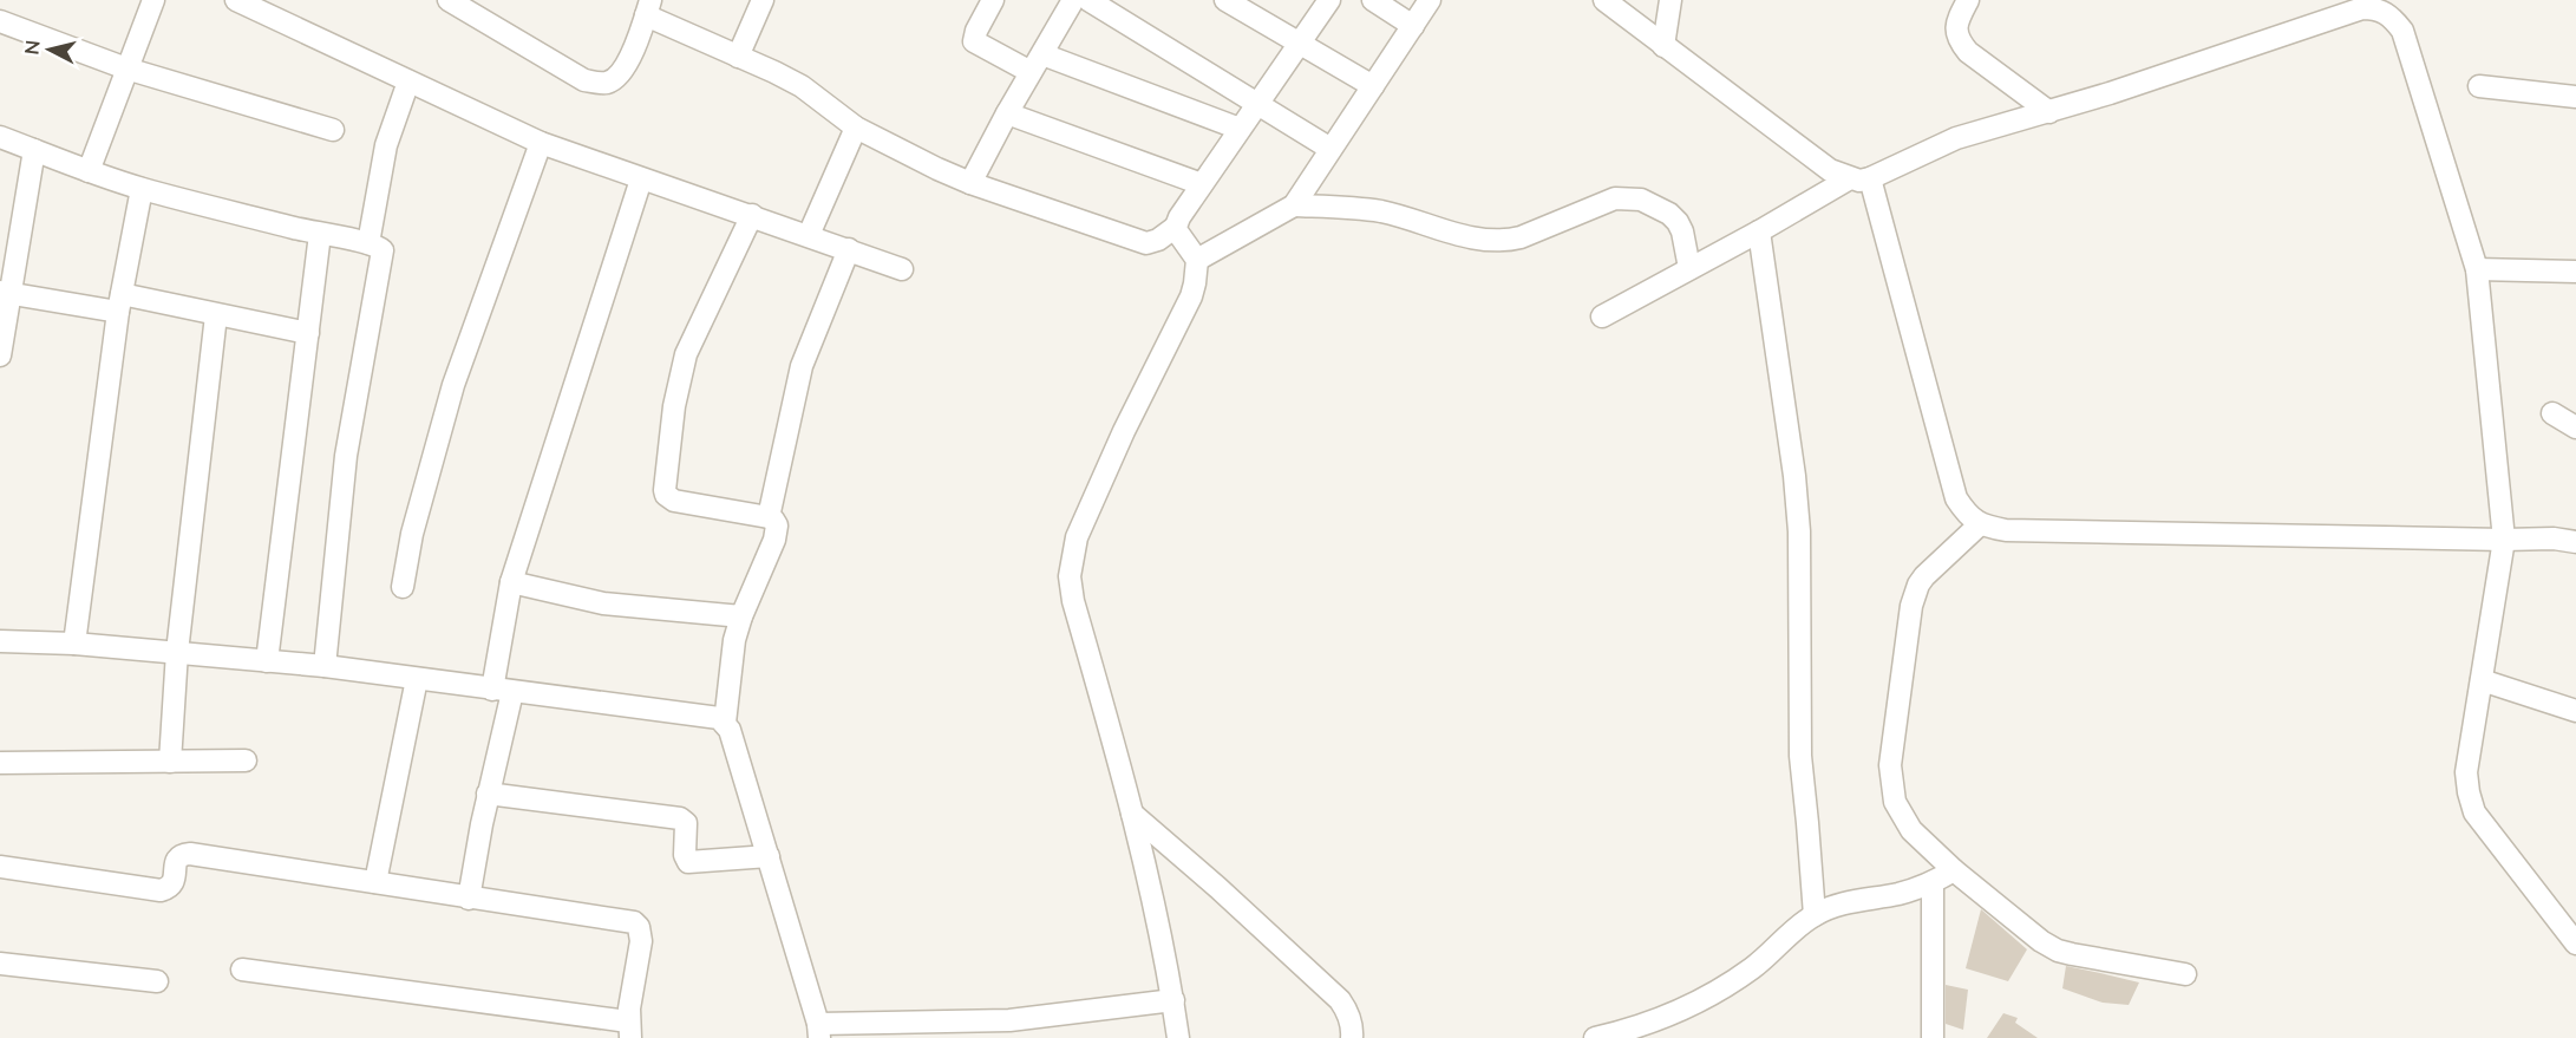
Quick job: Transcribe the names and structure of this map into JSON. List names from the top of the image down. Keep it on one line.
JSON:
{"north":"left"}
